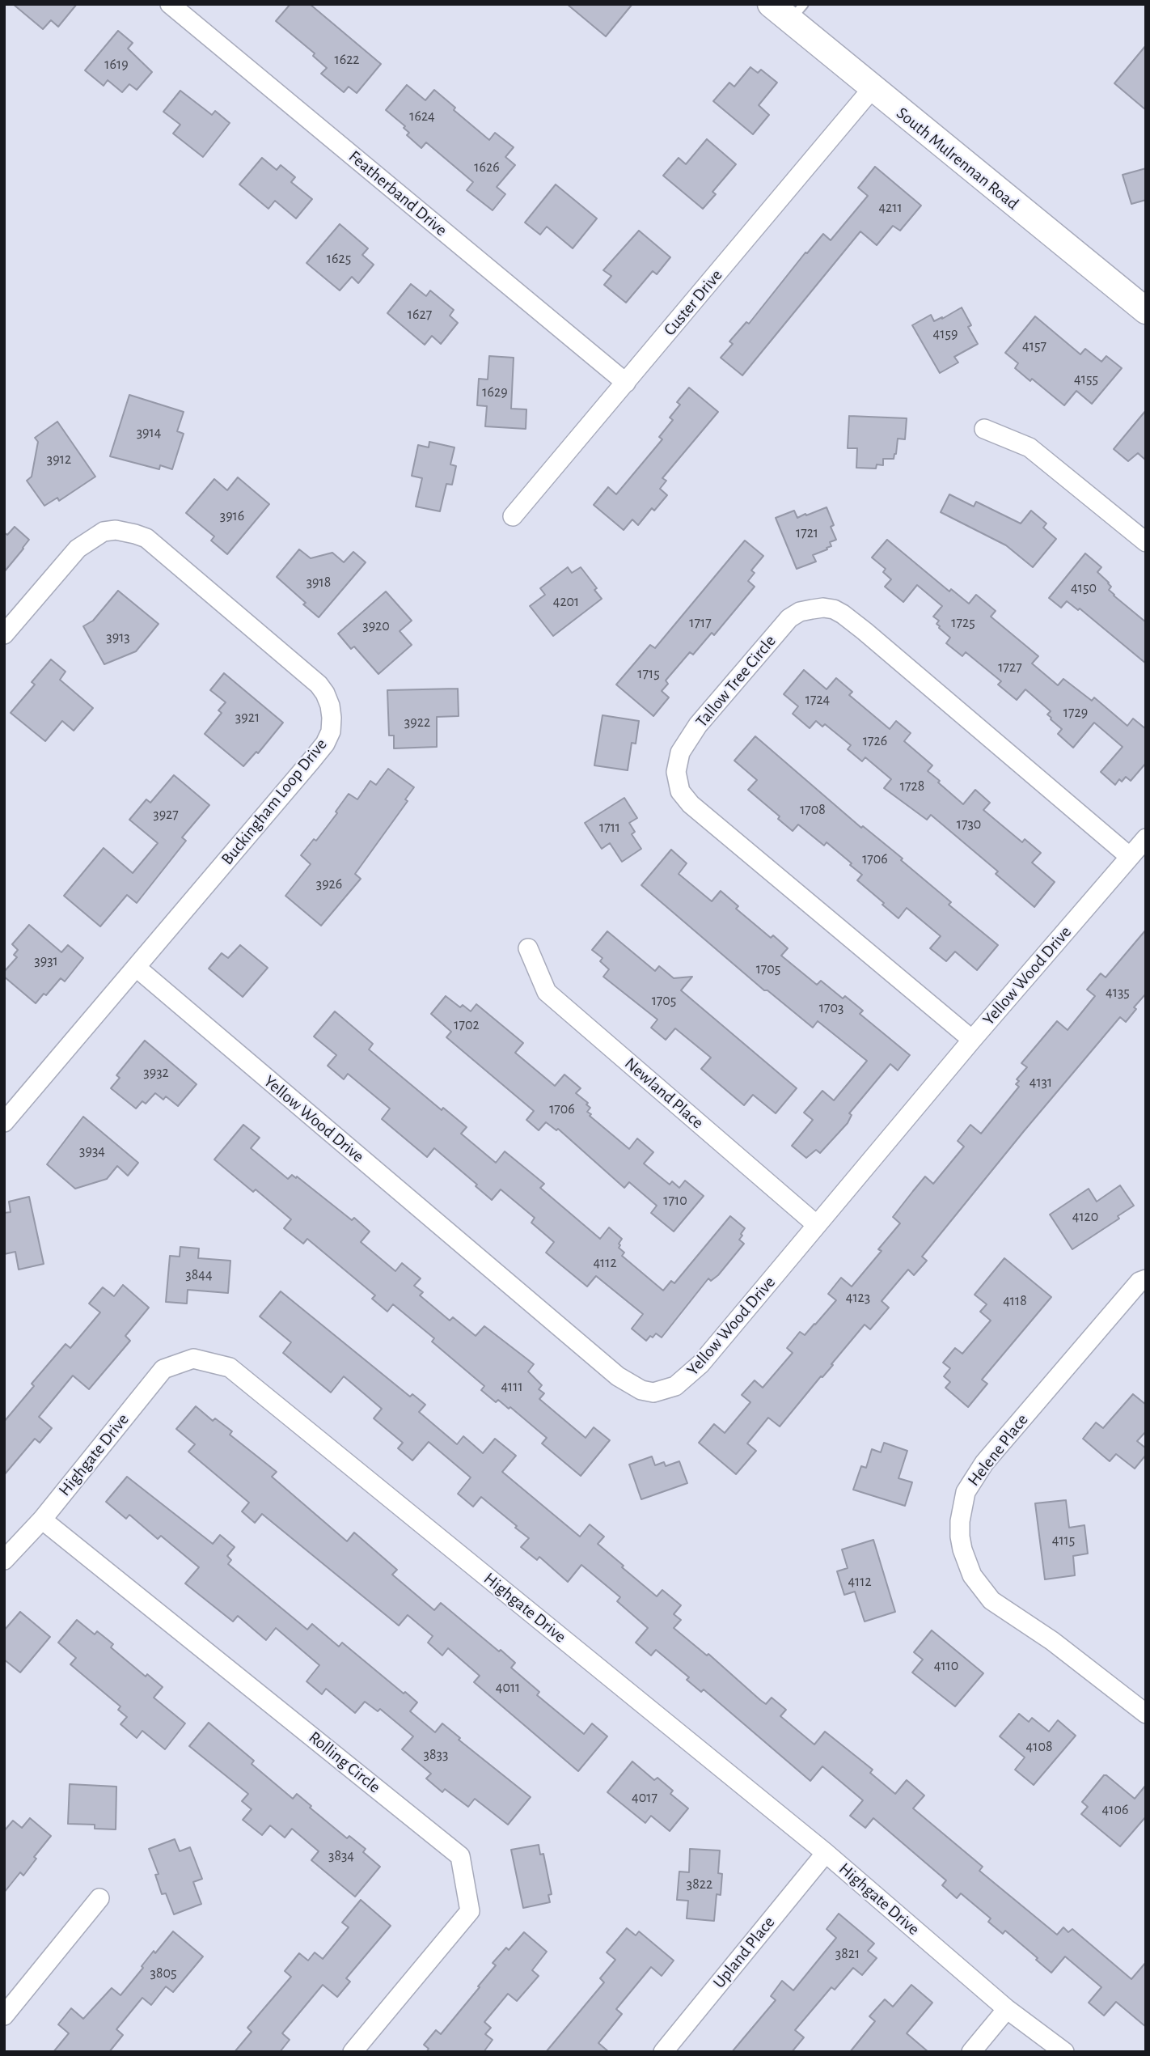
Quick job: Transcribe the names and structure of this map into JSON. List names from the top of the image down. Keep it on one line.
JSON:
{"streets":{"street":["South Mulrennan Road","Featherband Drive","Custer Drive","Tallow Tree Circle","Buckingham Loop Drive","Yellow Wood Drive","Newland Place","Helene Place","Highgate Drive","Rolling Circle","Upland Place"]},"crossings":[["South Mulrennan Road","Custer Drive"],["Featherband Drive","Custer Drive"],["Tallow Tree Circle","Yellow Wood Drive"],["Buckingham Loop Drive","Yellow Wood Drive"],["Yellow Wood Drive","Newland Place"],["Highgate Drive","Rolling Circle"],["Highgate Drive","Upland Place"]],"house_numbers":["1622","1619","1624","1626","4211","1625","1627","4159","4157","4155","1629","3914","3912","3916","1721","3918","4150","4201","1717","1725","3920","3913","1727","1715","1724","1729","3921","3922","1726","1728","1708","3927","1730","1711","1706","3926","3931","1705","4135","1705","1703","1702","3932","4131","1706","3934","1710","4120","4112","3844","4123","4118","4111","4115","4112","4110","4011","4108","3833","4017","4106","3834","3822","3821","3805"]}
